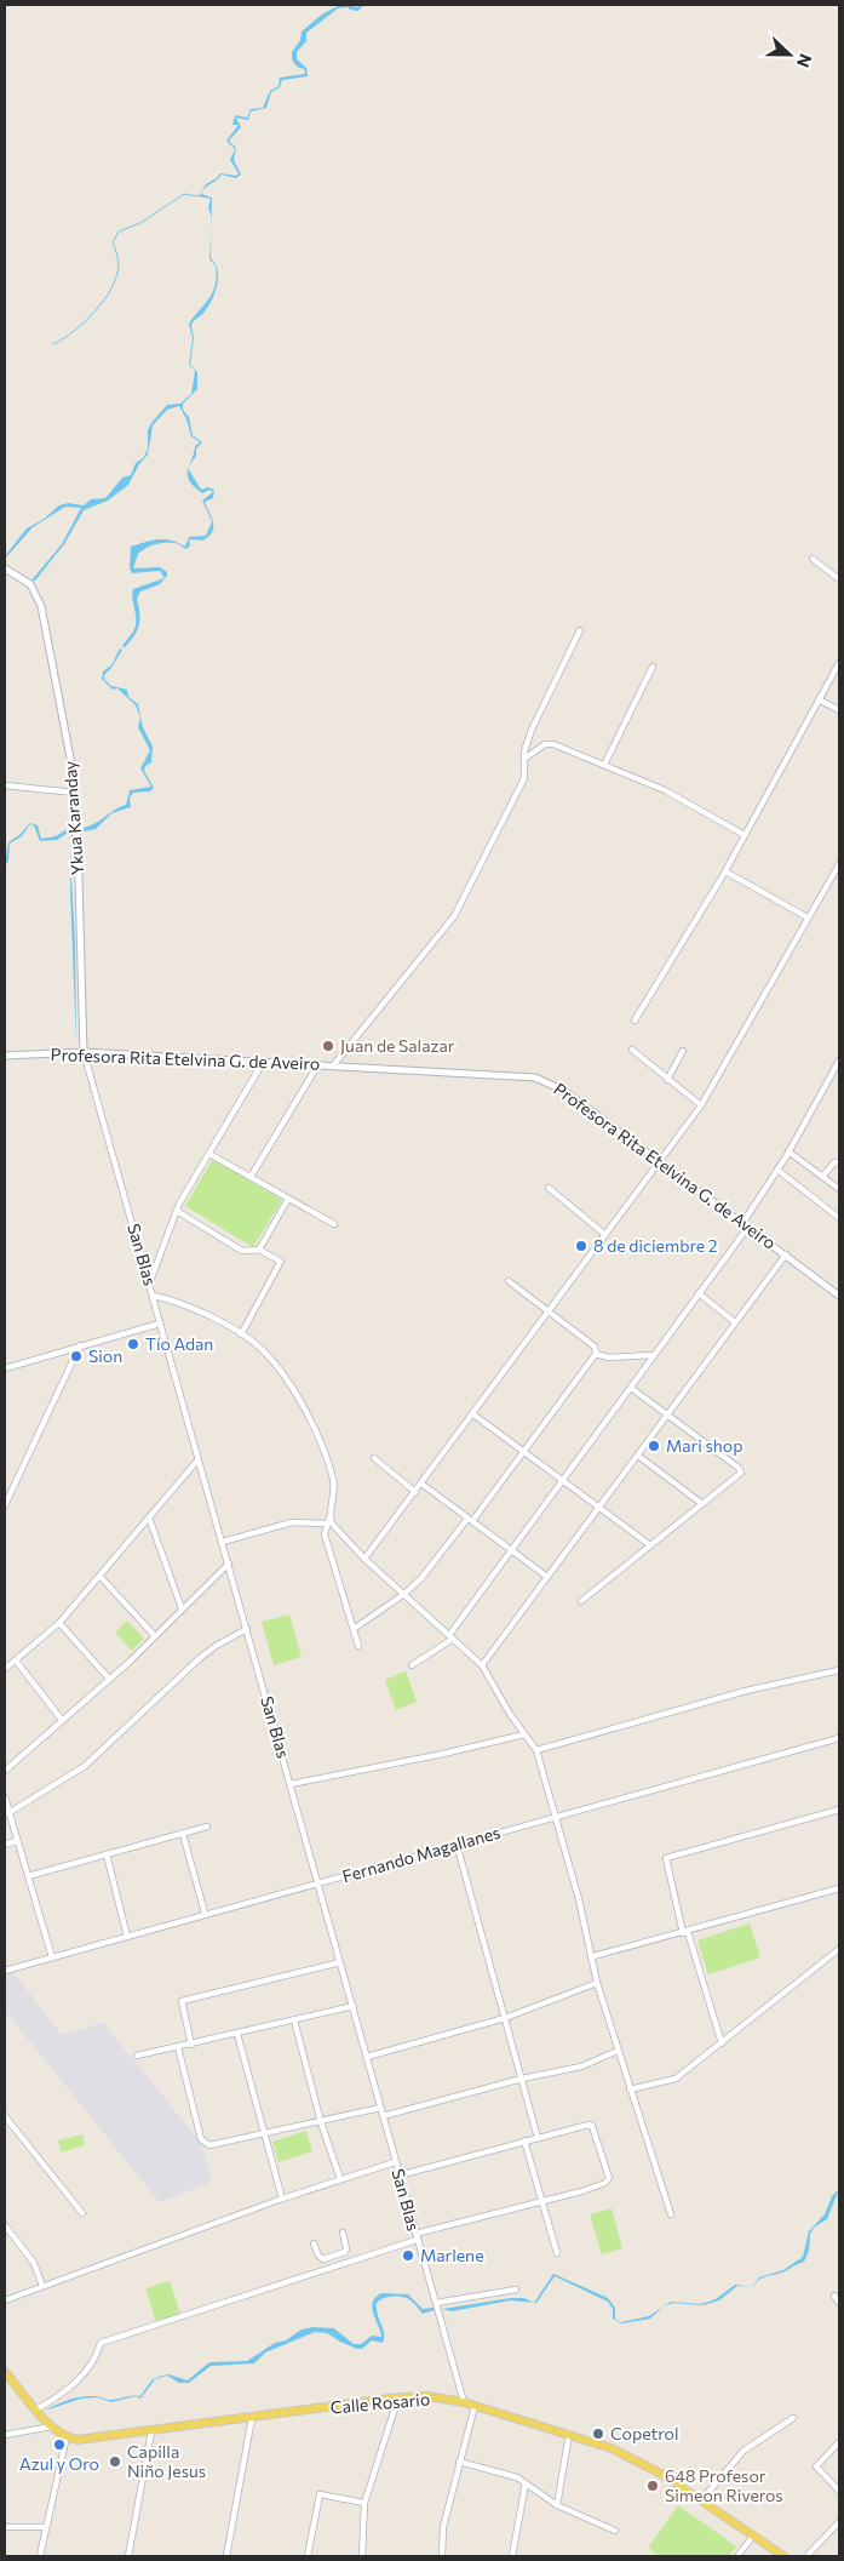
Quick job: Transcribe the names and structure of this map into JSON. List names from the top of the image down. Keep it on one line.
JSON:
{"streets":{"main road":["Calle Rosario"],"street":["Ykua Karanday","Profesora Rita Etelvina G. de Aveiro","San Blas","Fernando Magallanes"]},"crossings":[["Ykua Karanday","Profesora Rita Etelvina G. de Aveiro"],["Ykua Karanday","San Blas"],["Profesora Rita Etelvina G. de Aveiro","San Blas"],["San Blas","Fernando Magallanes"],["San Blas","Calle Rosario"]],"places":["Juan de Salazar","8 de diciembre 2","Tío Adan","Sion","Mari shop","Marlene","Copetrol","Azul y Oro","Capilla Niño Jesus","648 Profesor Simeon Riveros"],"north":"right"}
